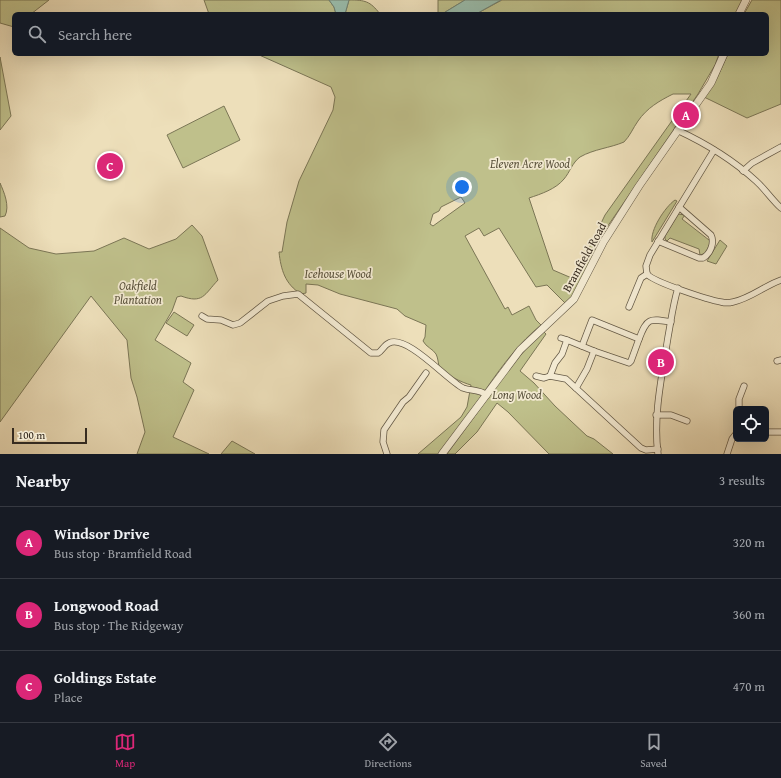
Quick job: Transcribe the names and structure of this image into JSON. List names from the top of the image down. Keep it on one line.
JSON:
{"streets":{"street":["Bramfield Road"]},"parks":["Eleven Acre Wood","Icehouse Wood","Oakfield Plantation","Long Wood"],"scale_bar":"100 m","page":{"search":"Search here","pins":["A","C","B"],"scale":"100 m","heading":["Nearby","3 results"],"list":[{"mark":"A","name":"Windsor Drive","note":"Bus stop · Bramfield Road","value":"320 m"},{"mark":"B","name":"Longwood Road","note":"Bus stop · The Ridgeway","value":"360 m"},{"mark":"C","name":"Goldings Estate","note":"Place","value":"470 m"}],"nav":["Map","Directions","Saved"]}}
